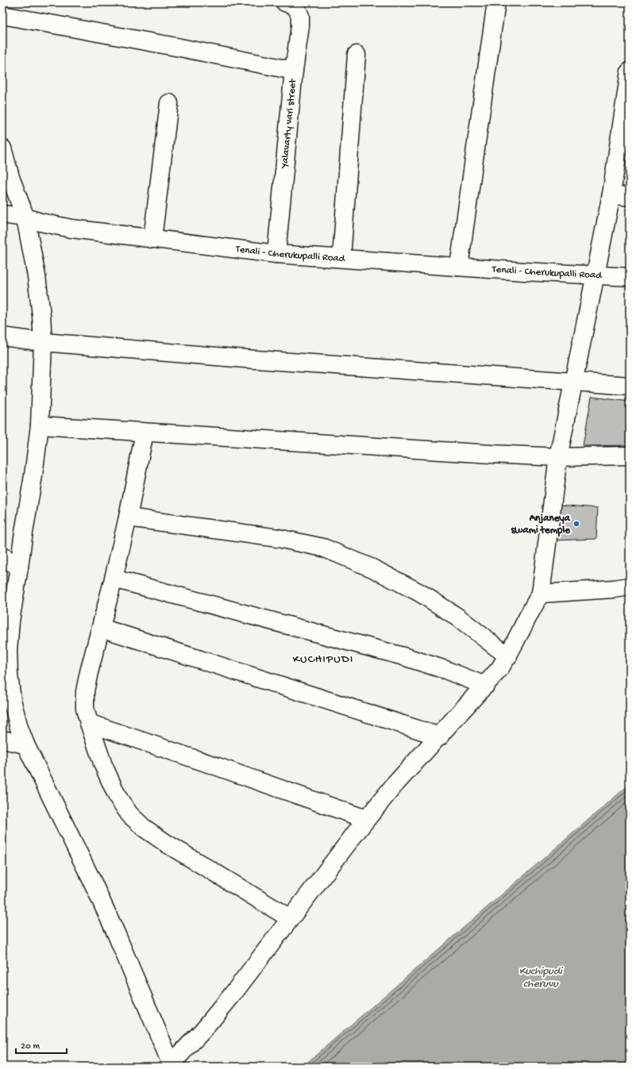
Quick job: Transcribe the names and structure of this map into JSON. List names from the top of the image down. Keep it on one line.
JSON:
{"streets":{"street":["Yalavarty vari street","Tenali - Cherukupalli Road"]},"crossings":[["Yalavarty vari street","Tenali - Cherukupalli Road"]],"districts":["KUCHIPUDI"],"water":["Kuchipudi cheruvu"],"places":["Anjaneya swami temple"],"scale_bar":"20 m"}
